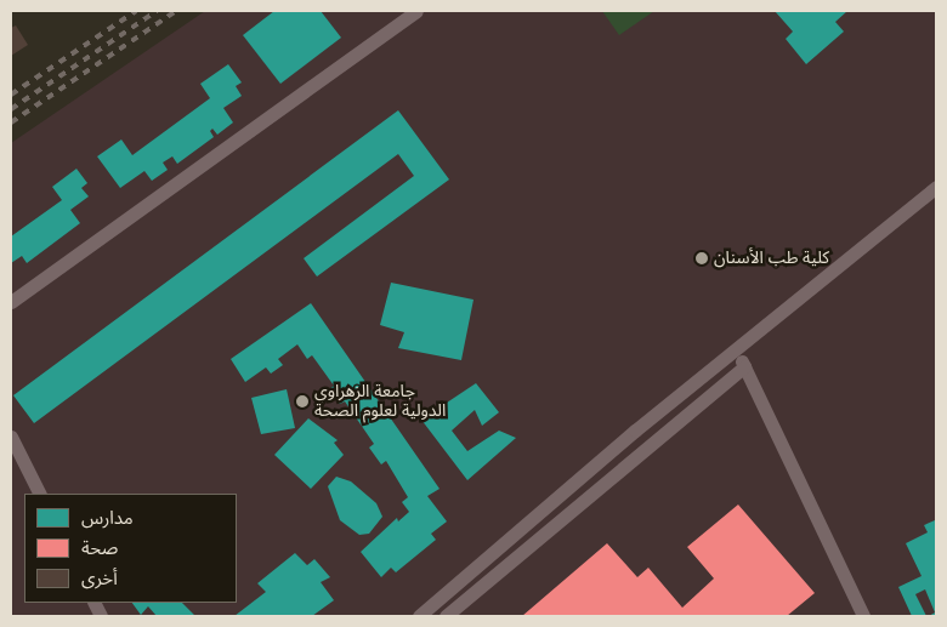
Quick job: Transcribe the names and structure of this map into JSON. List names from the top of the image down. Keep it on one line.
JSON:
{"places":["كلية طب الأسنان","جامعة الزهراوي الدولية لعلوم الصحة"],"legend":["مدارس","صحة","أخرى"]}
